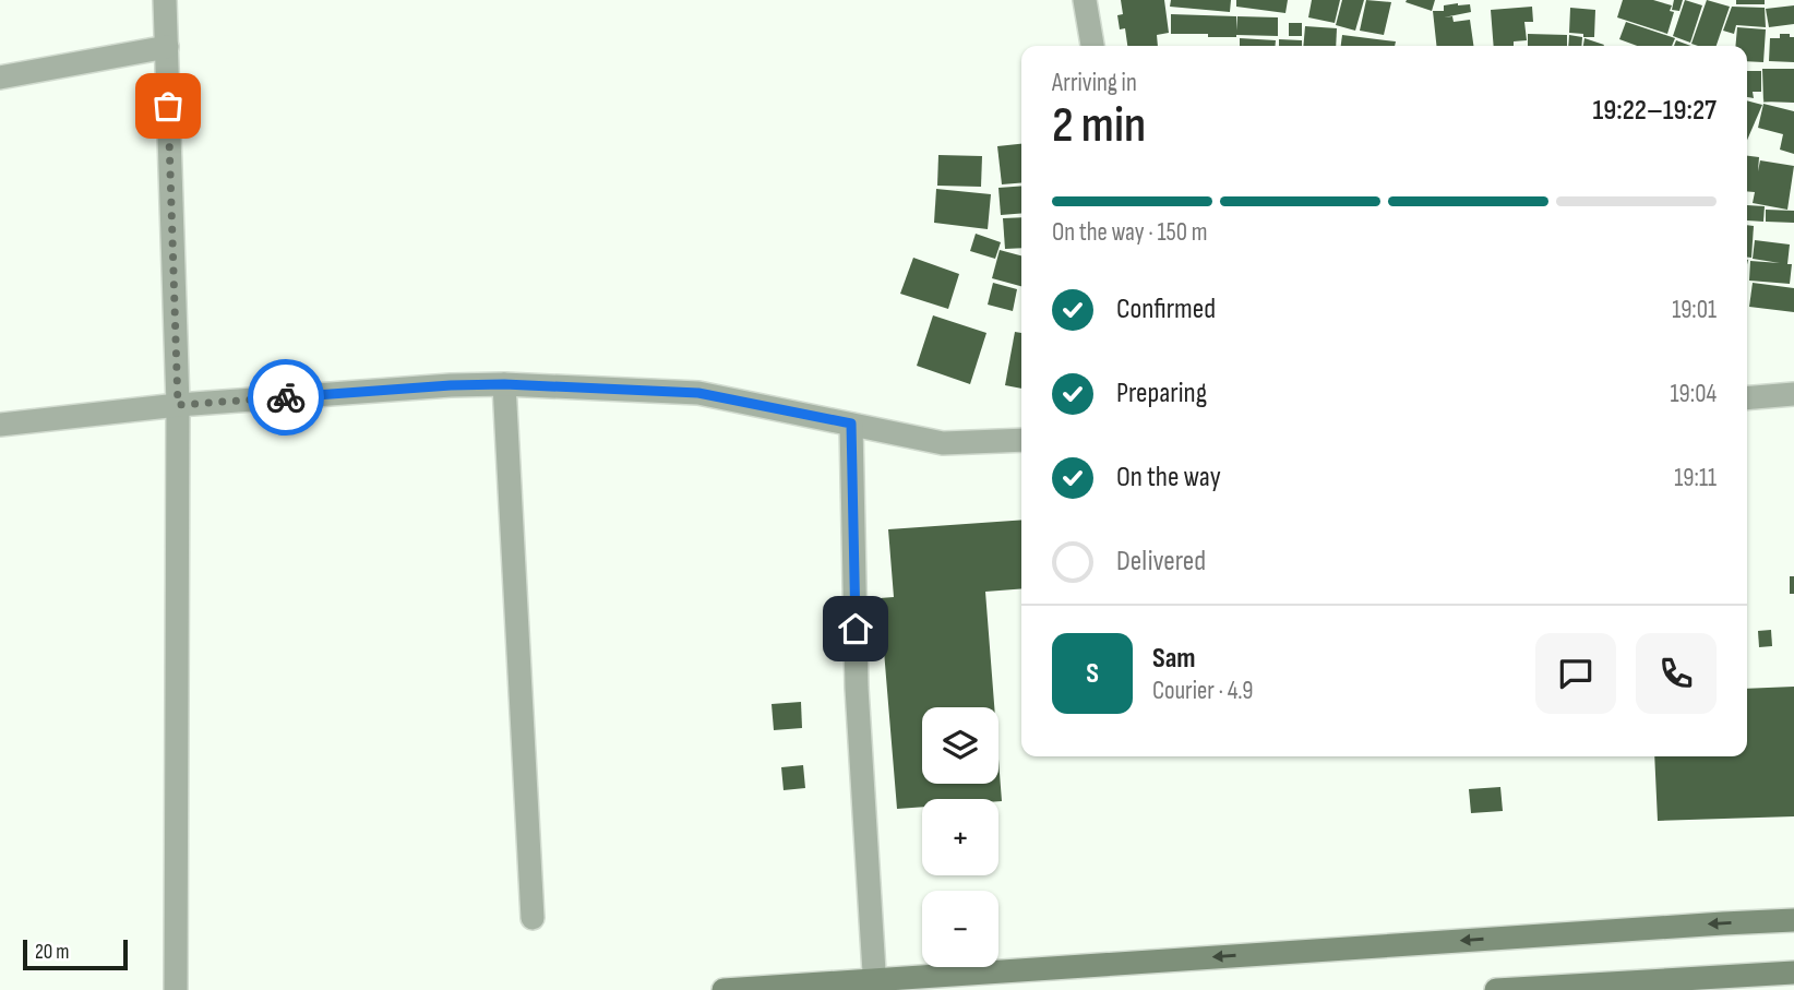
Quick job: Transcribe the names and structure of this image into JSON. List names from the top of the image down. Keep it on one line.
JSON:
{"scale_bar":"20 m","page":{"heading":["2 min","Arriving in","19:22–19:27"],"panel":["Sam","Courier · 4.9"],"bar":"On the way · 150 m","list":[["Confirmed","19:01"],["Preparing","19:04"],["On the way","19:11"],"Delivered"],"round":"S","map_buttons":["+","−"],"scale":"20 m"}}
